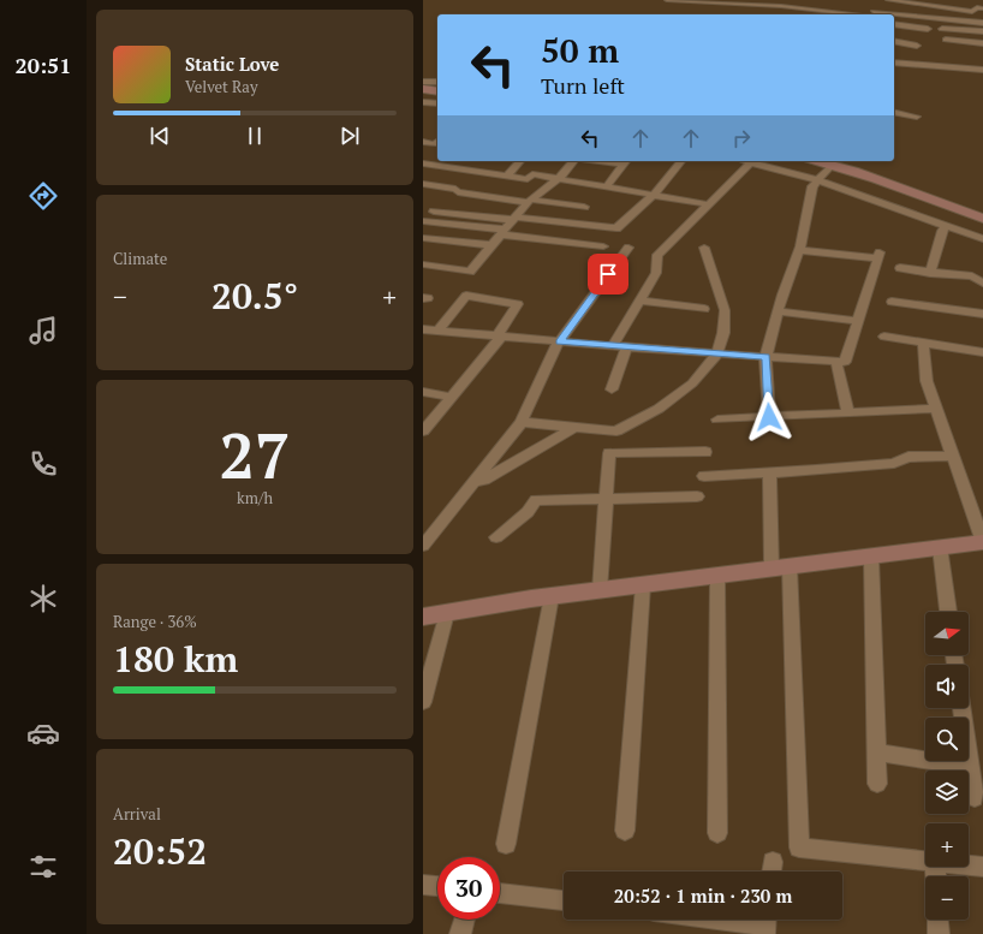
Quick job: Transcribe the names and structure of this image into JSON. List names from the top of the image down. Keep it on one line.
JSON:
{"north":"right","page":{"tabs":"20:51","turn":["50 m","Turn left"],"song":["Static Love","Velvet Ray"],"tile":["Climate",["27","km/h"],["Range · 36%","180 km"],["Arrival","20:52"]],"heat":["−","20.5°","+"],"map_buttons":["+","−"],"limit":"30","trip":"20:52 · 1 min · 230 m"}}
